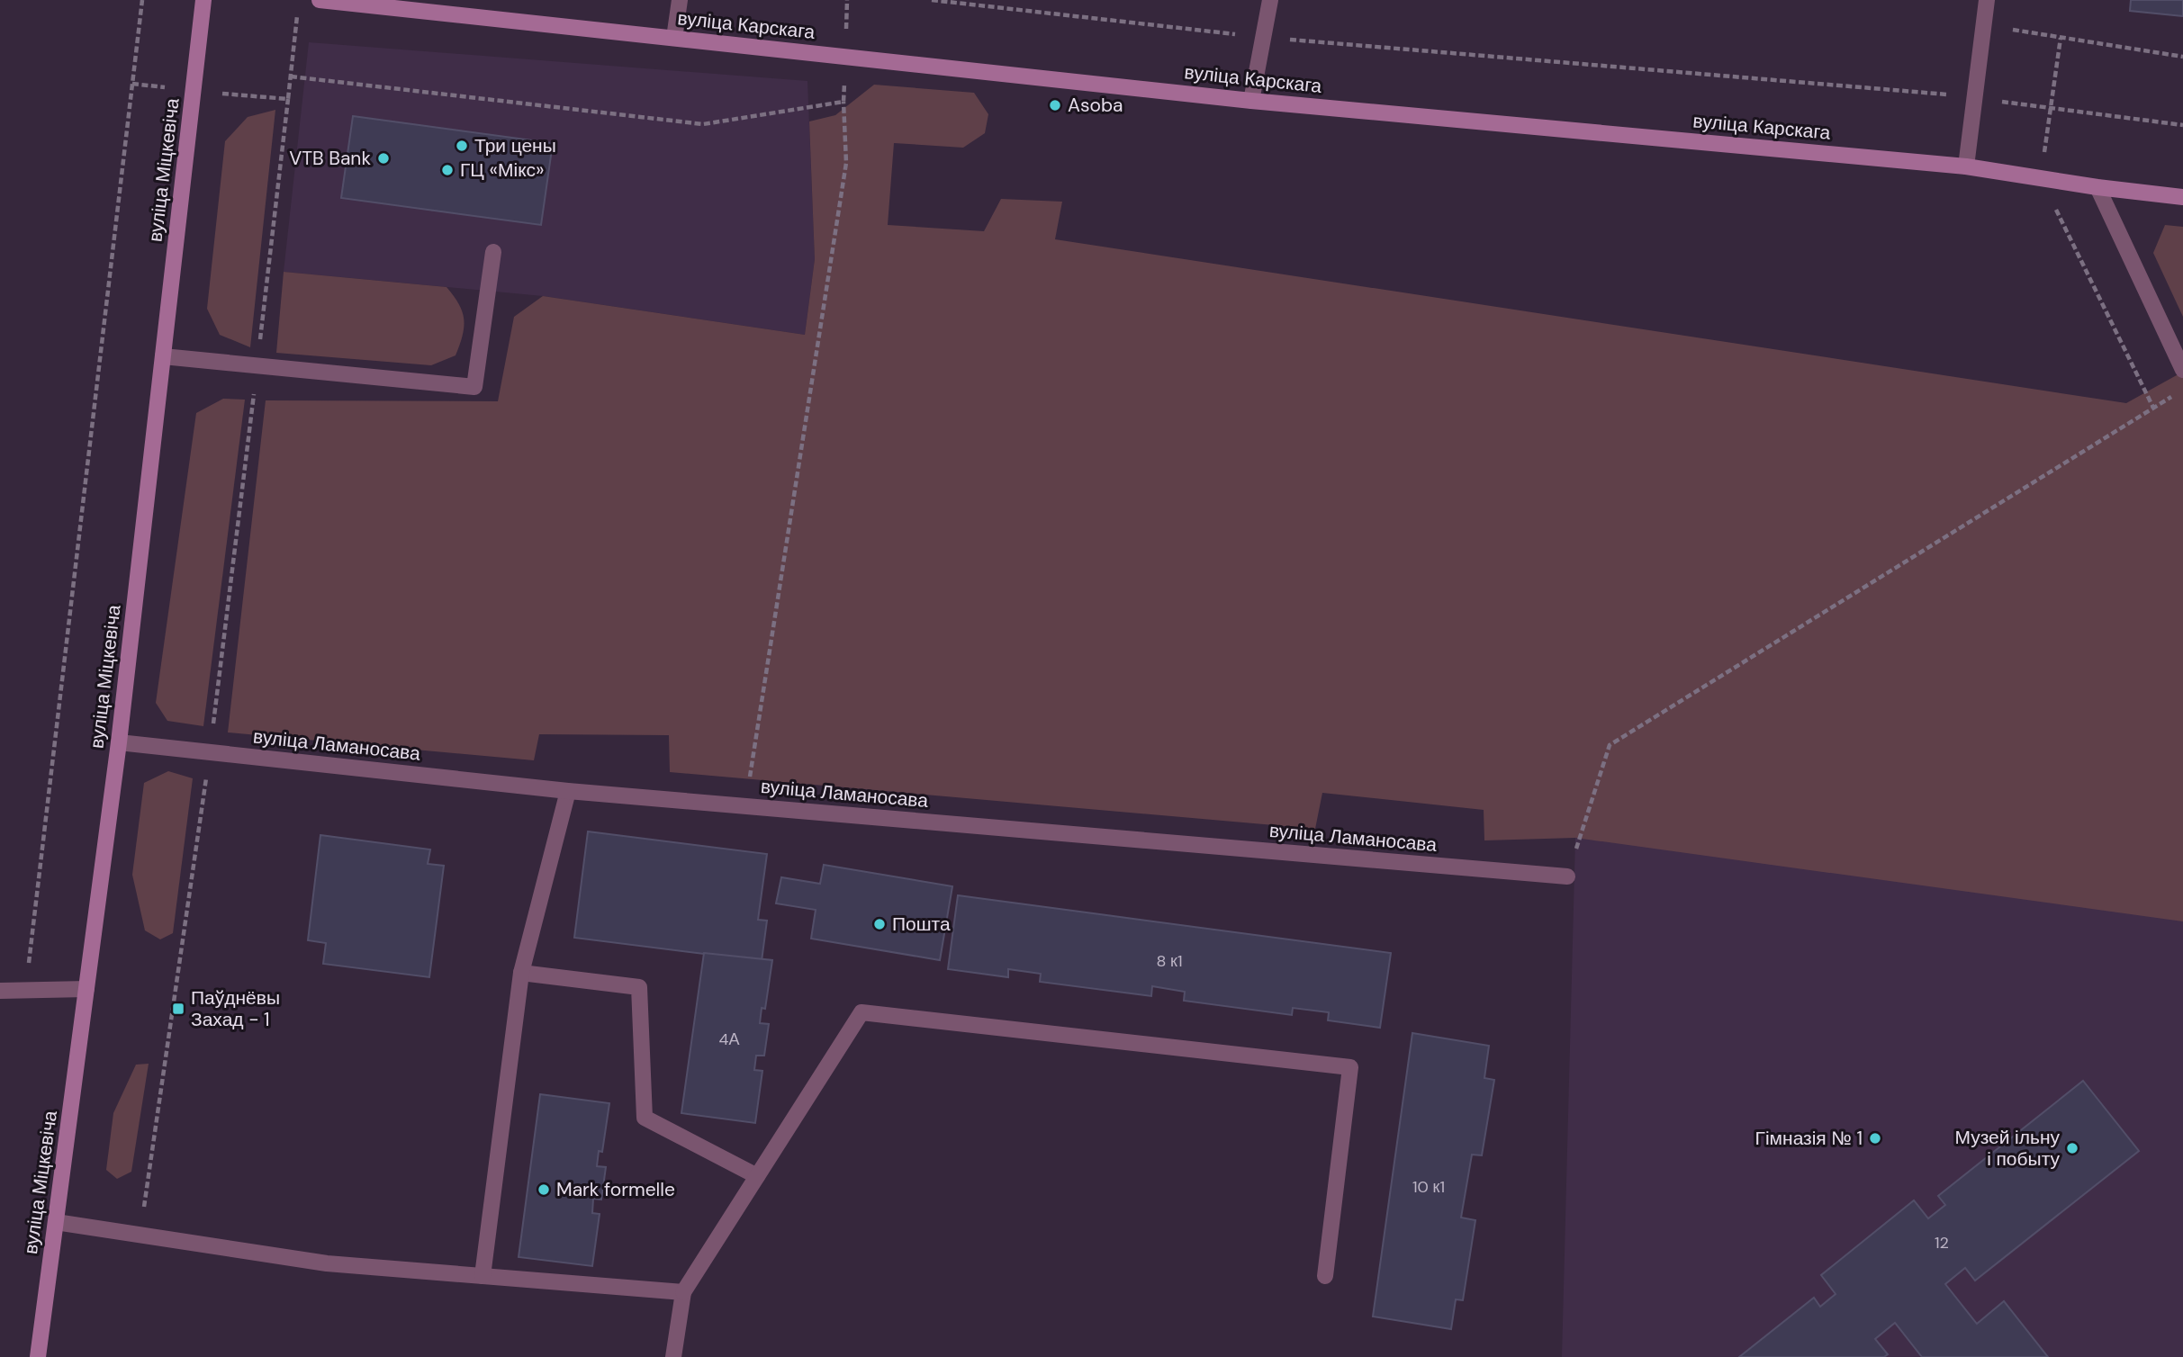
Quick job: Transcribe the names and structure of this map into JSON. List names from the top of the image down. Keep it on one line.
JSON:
{"streets":{"street":["вуліца Карскага","вуліца Міцкевіча","вуліца Ламаносава"]},"crossings":[["вуліца Міцкевіча","вуліца Ламаносава"]],"places":{"other":["Asoba","Три цены","VTB Bank","ГЦ «Мікс»","Пошта","Гімназія № 1","Музей ільну і побыту","Mark formelle"],"transit":["Паўднёвы Захад - 1"]},"house_numbers":["8 к1","4А","10 к1","12"]}
